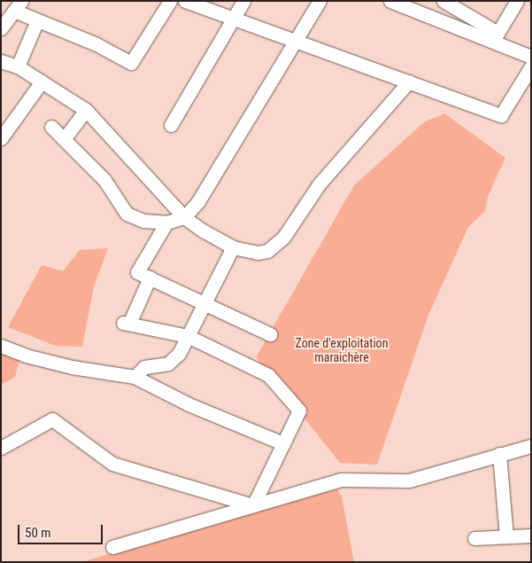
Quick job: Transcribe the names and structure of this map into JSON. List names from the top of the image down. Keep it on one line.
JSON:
{"parks":["Zone d'exploitation maraichère"],"scale_bar":"50 m"}
